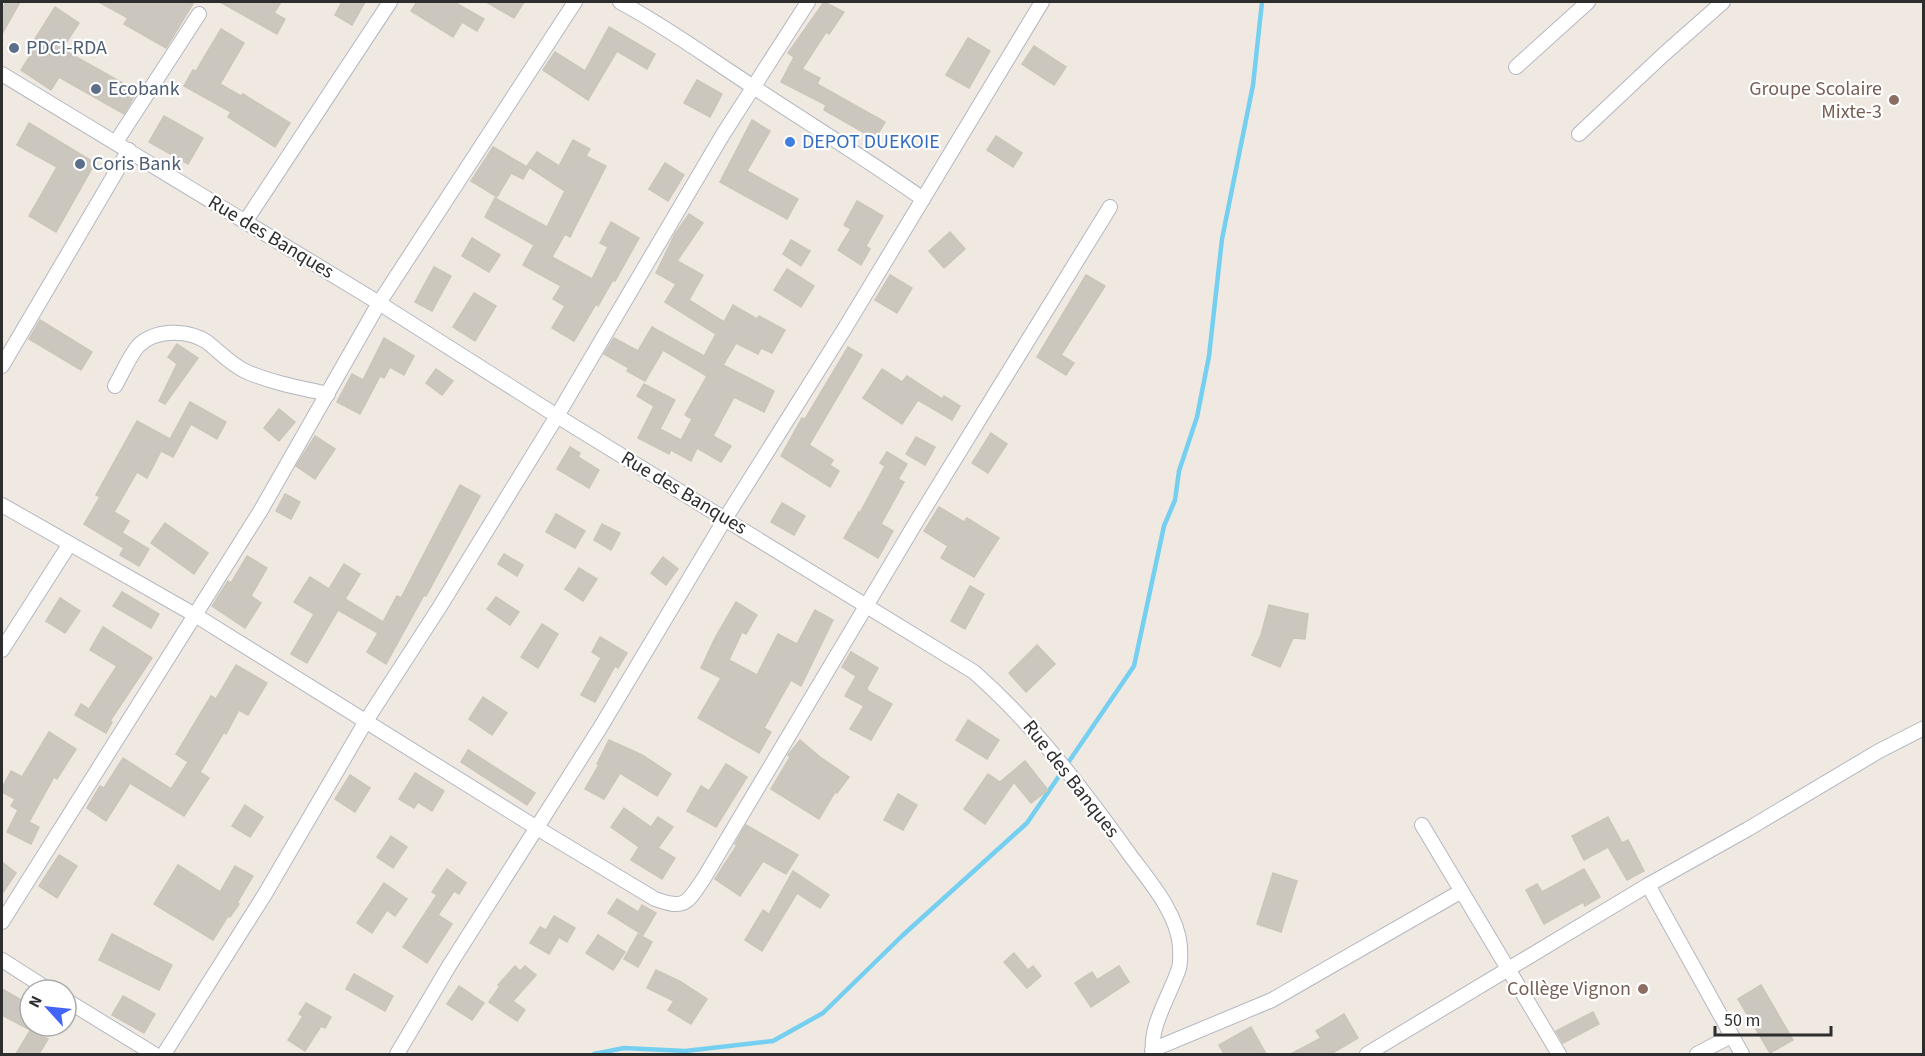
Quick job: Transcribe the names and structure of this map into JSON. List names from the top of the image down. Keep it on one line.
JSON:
{"streets":{"street":["Rue des Banques"]},"places":["PDCI-RDA","Ecobank","Groupe Scolaire Mixte-3","DEPOT DUEKOIE","Coris Bank","Collège Vignon"],"scale_bar":"50 m","north":"top left"}
